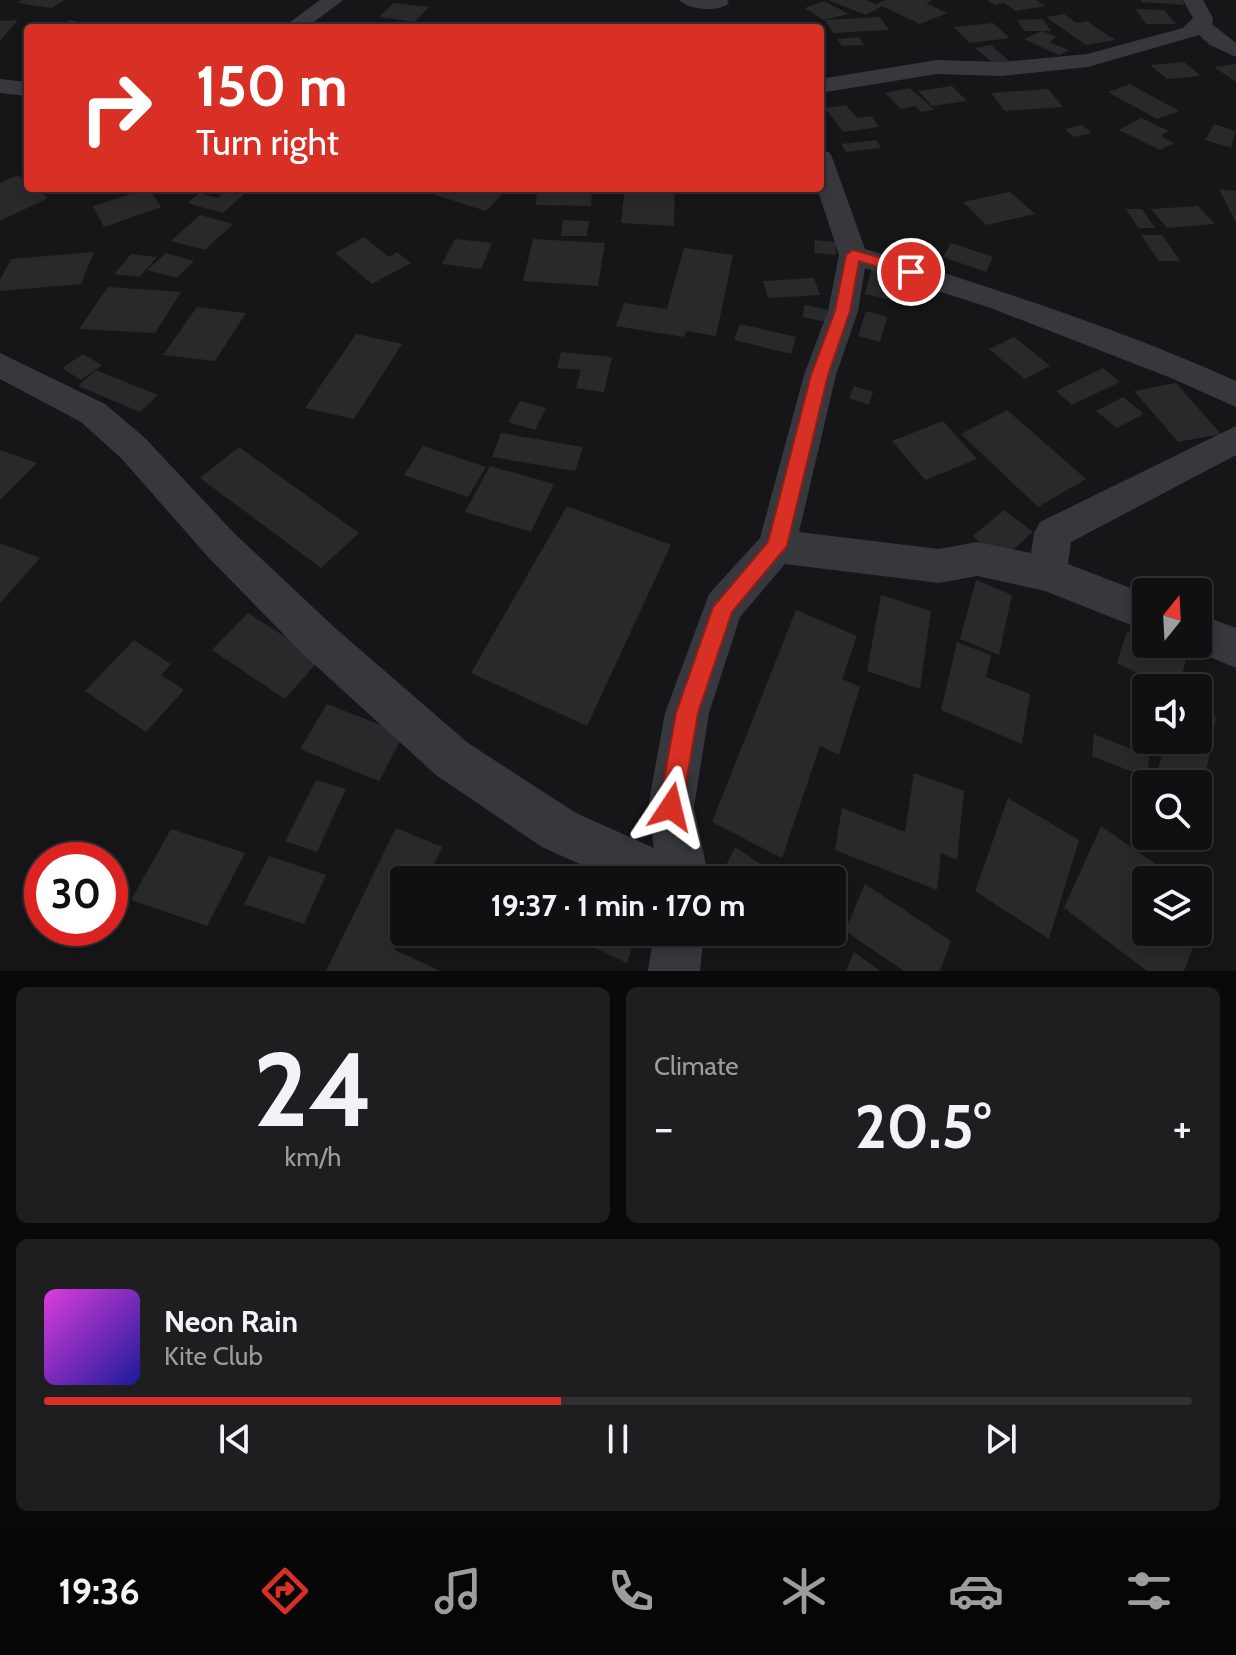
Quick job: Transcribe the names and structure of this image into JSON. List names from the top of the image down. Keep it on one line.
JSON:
{"north":"top","page":{"turn":["150 m","Turn right"],"limit":"30","trip":"19:37 · 1 min · 170 m","tile":[["24","km/h"],"Climate"],"heat":["−","20.5°","+"],"song":["Neon Rain","Kite Club"],"tabs":"19:36"}}
